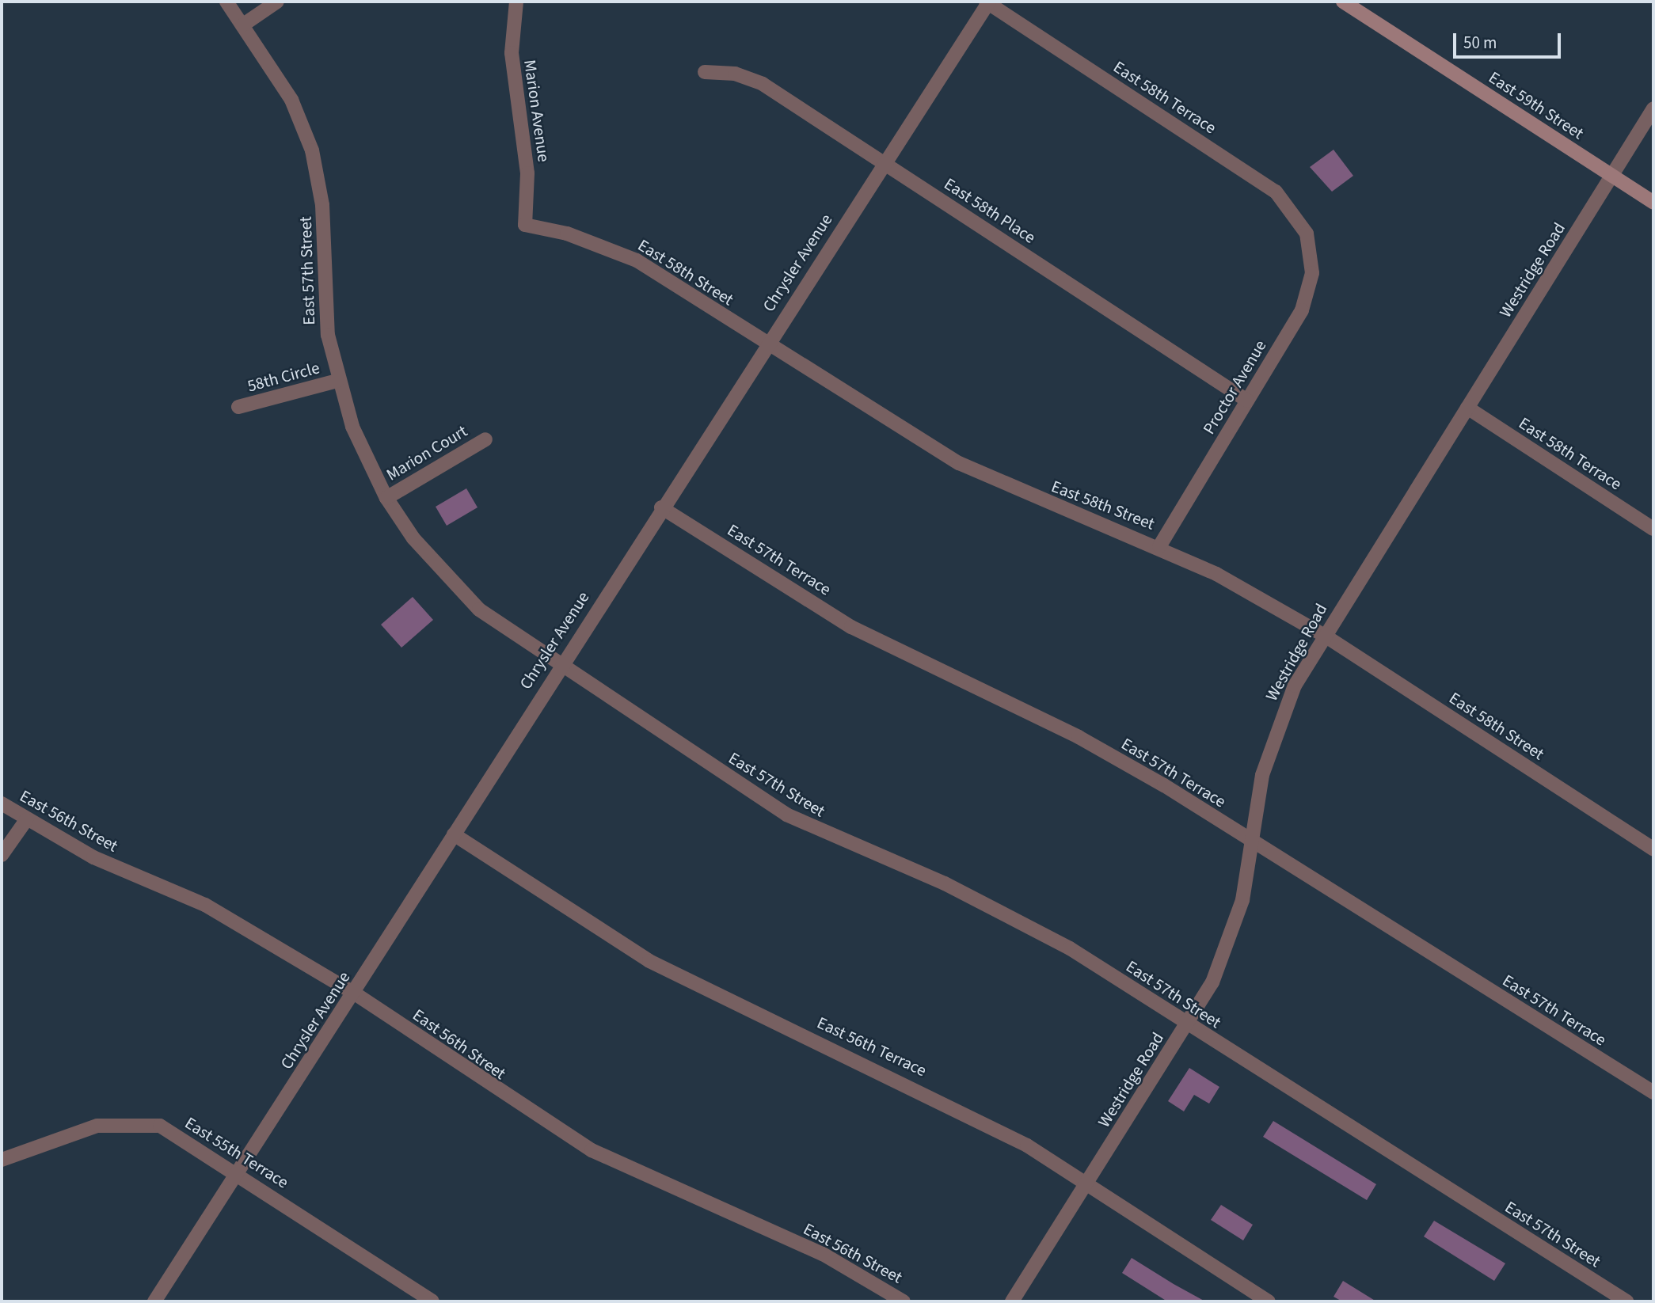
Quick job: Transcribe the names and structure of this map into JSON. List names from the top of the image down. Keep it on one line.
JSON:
{"streets":{"street":["East 58th Terrace","East 59th Street","Marion Avenue","East 58th Place","Chrysler Avenue","Westridge Road","East 57th Street","East 58th Street","58th Circle","Proctor Avenue","Marion Court","East 57th Terrace","East 56th Street","East 56th Terrace","East 55th Terrace"]},"crossings":[["East 58th Terrace","Chrysler Avenue"],["East 58th Terrace","Westridge Road"],["East 58th Terrace","Proctor Avenue"],["East 59th Street","Westridge Road"],["Marion Avenue","East 58th Street"],["East 58th Place","Chrysler Avenue"],["East 58th Place","Proctor Avenue"],["Chrysler Avenue","East 57th Street"],["Chrysler Avenue","East 58th Street"],["Chrysler Avenue","East 57th Terrace"],["Chrysler Avenue","East 56th Street"],["Chrysler Avenue","East 56th Terrace"],["Chrysler Avenue","East 55th Terrace"],["Westridge Road","East 57th Street"],["Westridge Road","East 58th Street"],["Westridge Road","East 57th Terrace"],["Westridge Road","East 56th Terrace"],["East 57th Street","58th Circle"],["East 57th Street","Marion Court"],["East 58th Street","Proctor Avenue"]],"scale_bar":"50 m"}
